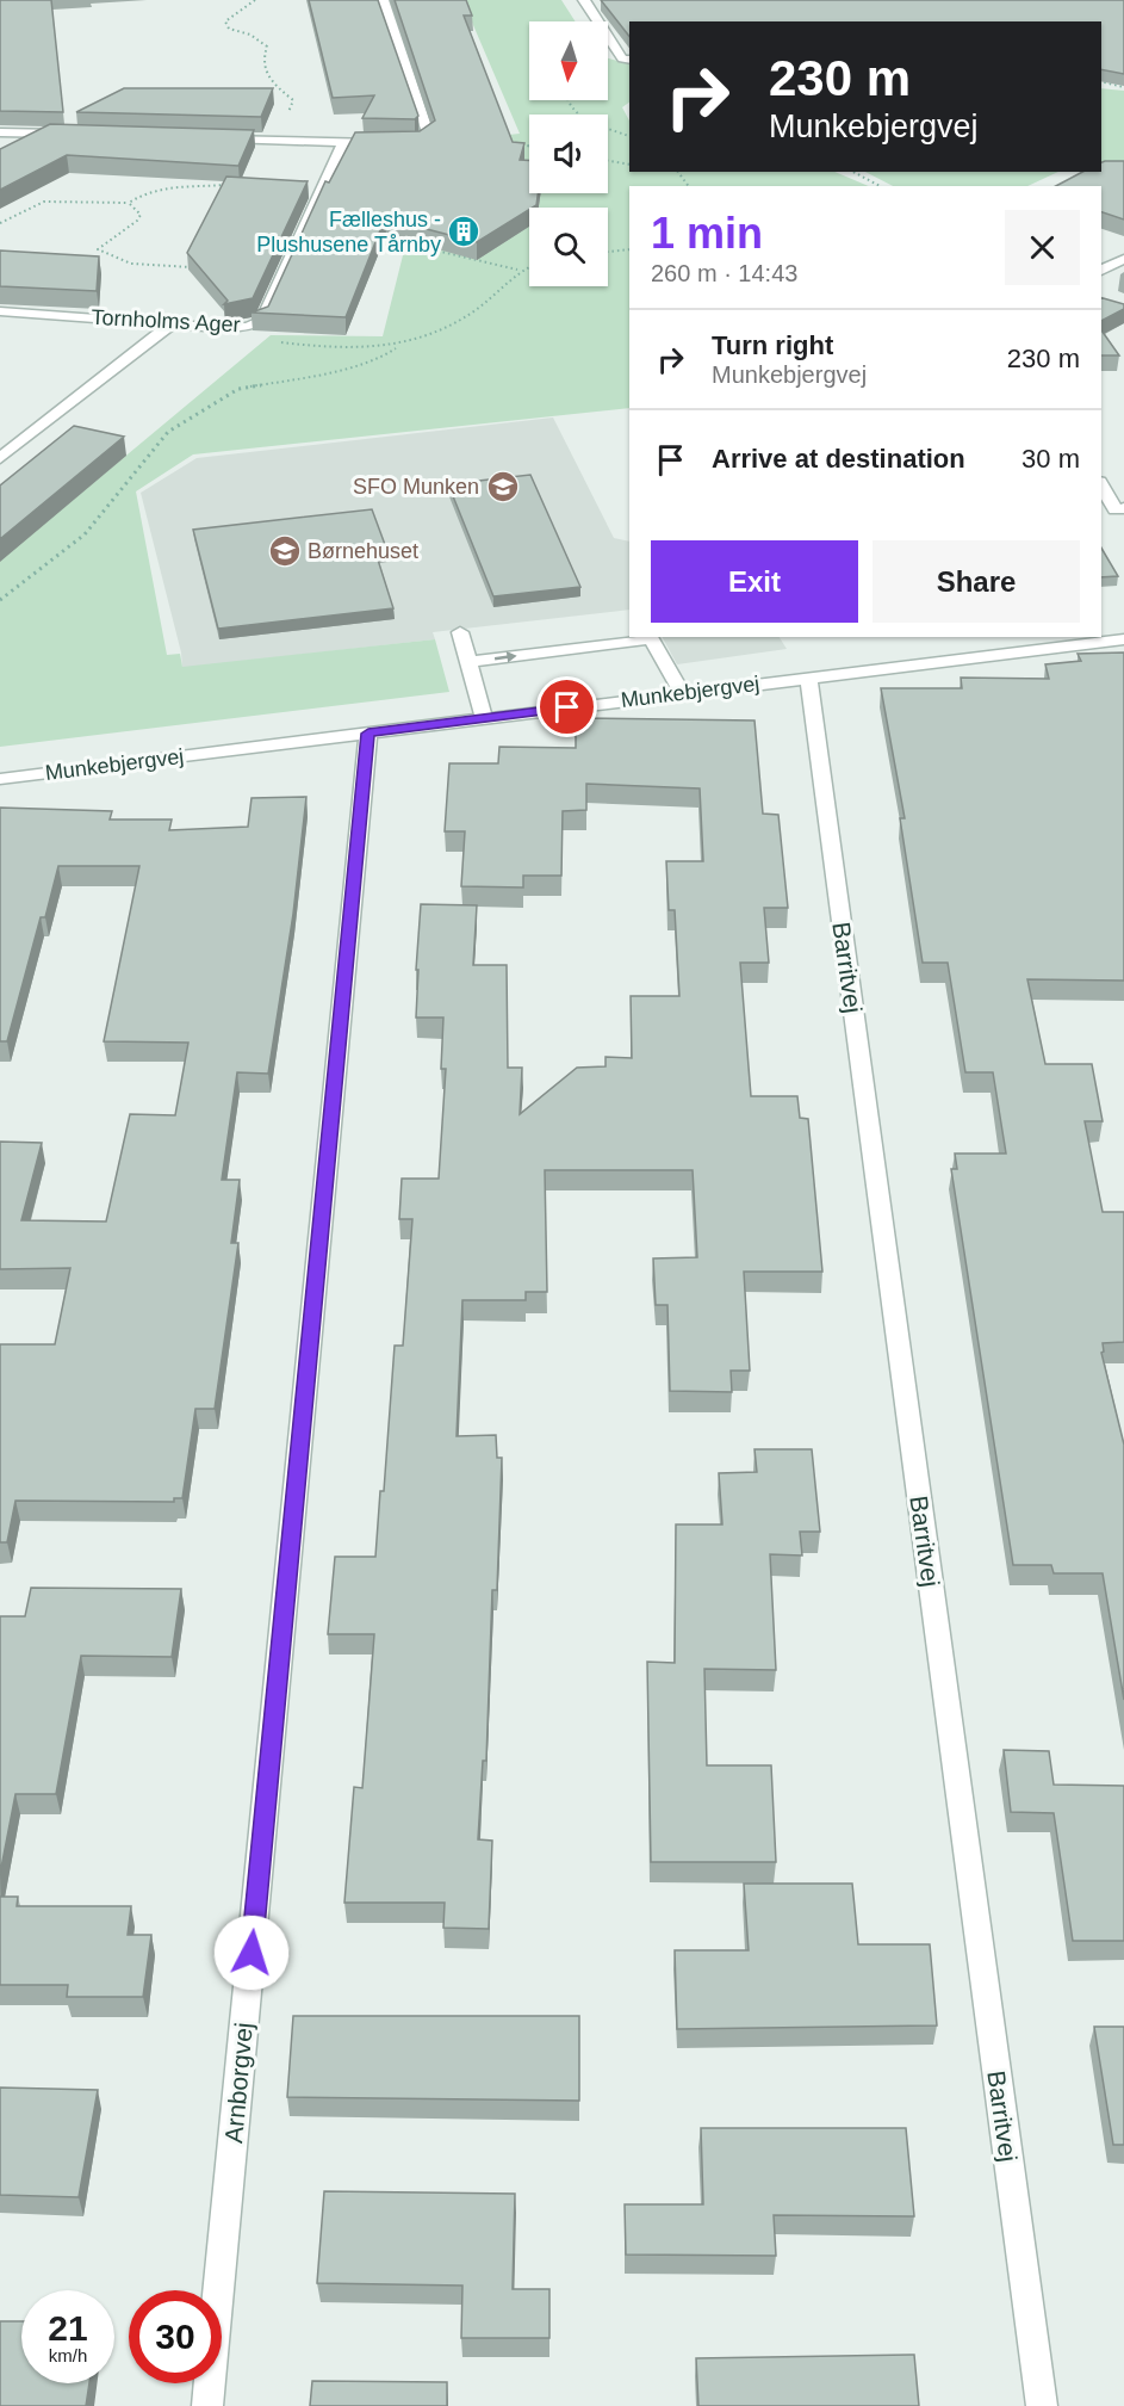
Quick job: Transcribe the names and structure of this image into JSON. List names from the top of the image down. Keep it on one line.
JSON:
{"streets":{"street":["Tornholms Ager","Munkebjergvej","Barritvej","Arnborgvej"]},"crossings":[["Munkebjergvej","Barritvej"],["Munkebjergvej","Arnborgvej"]],"places":{"building":["Fælleshus - Plushusene Tårnby"],"school or university":["SFO Munken","Børnehuset"]},"north":"bottom","page":{"turn":["230 m","Munkebjergvej"],"heading":["1 min","260 m · 14:43"],"list":[{"name":"Turn right","note":"Munkebjergvej","value":"230 m"},{"name":"Arrive at destination","value":"30 m"}],"buttons":["Exit","Share"],"speed":"21 km/h","limit":"30"}}
